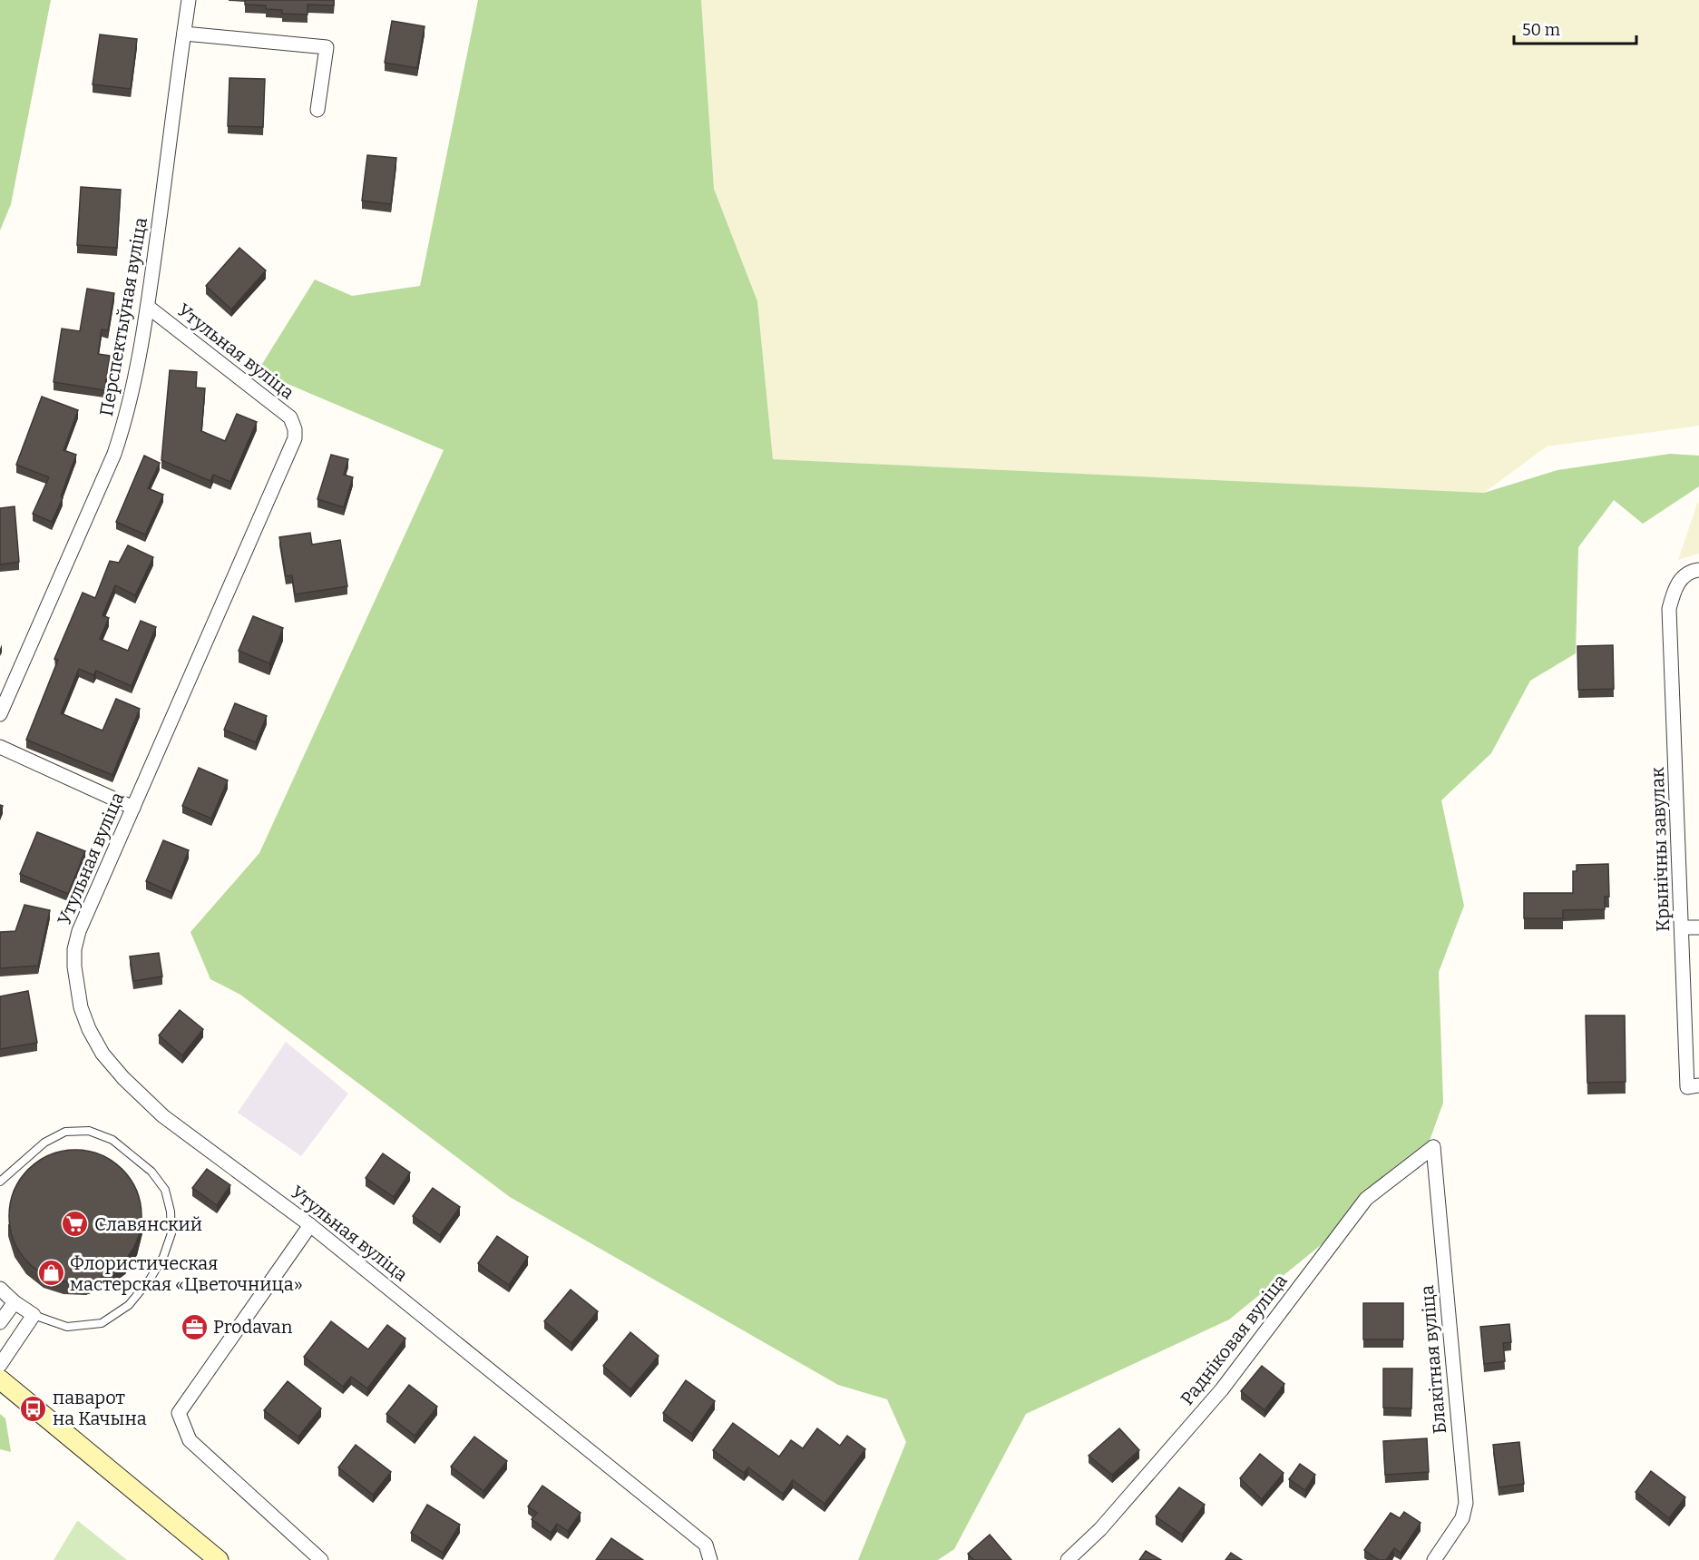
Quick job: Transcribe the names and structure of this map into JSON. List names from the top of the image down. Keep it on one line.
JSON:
{"streets":{"street":["Перспектыўная вуліца","Утульная вуліца","Крынічны завулак","Радніковая вуліца","Блакітная вуліца"]},"crossings":[["Перспектыўная вуліца","Утульная вуліца"],["Радніковая вуліца","Блакітная вуліца"]],"places":{"supermarket":["Славянский"],"shop":["Флористическая мастерская «Цветочница»"],"office":["Prodavan"],"bus stop":["паварот на Качына"]},"scale_bar":"50 m"}
